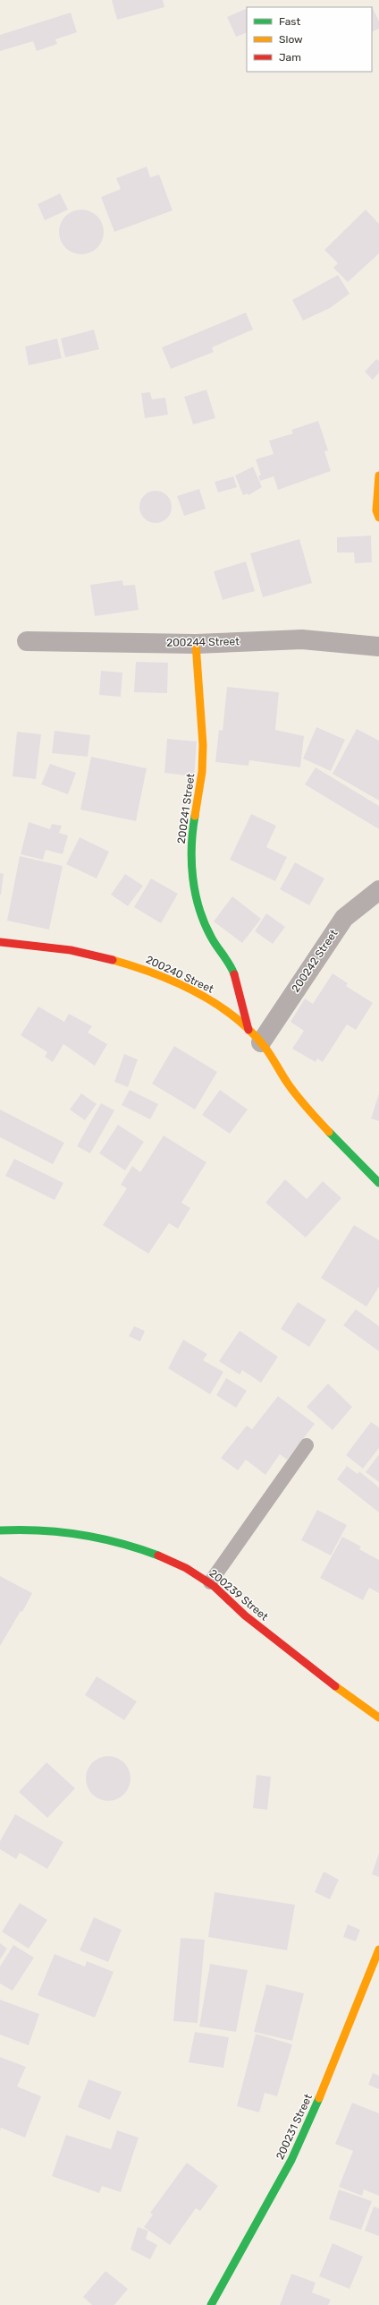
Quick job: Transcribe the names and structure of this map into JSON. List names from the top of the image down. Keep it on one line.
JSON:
{"streets":{"street":["200244 Street","200241 Street","200242 Street","200240 Street","200239 Street","200231 Street"]},"crossings":[["200244 Street","200241 Street"],["200241 Street","200242 Street"],["200241 Street","200240 Street"],["200242 Street","200240 Street"]],"legend":["Fast","Slow","Jam"]}
